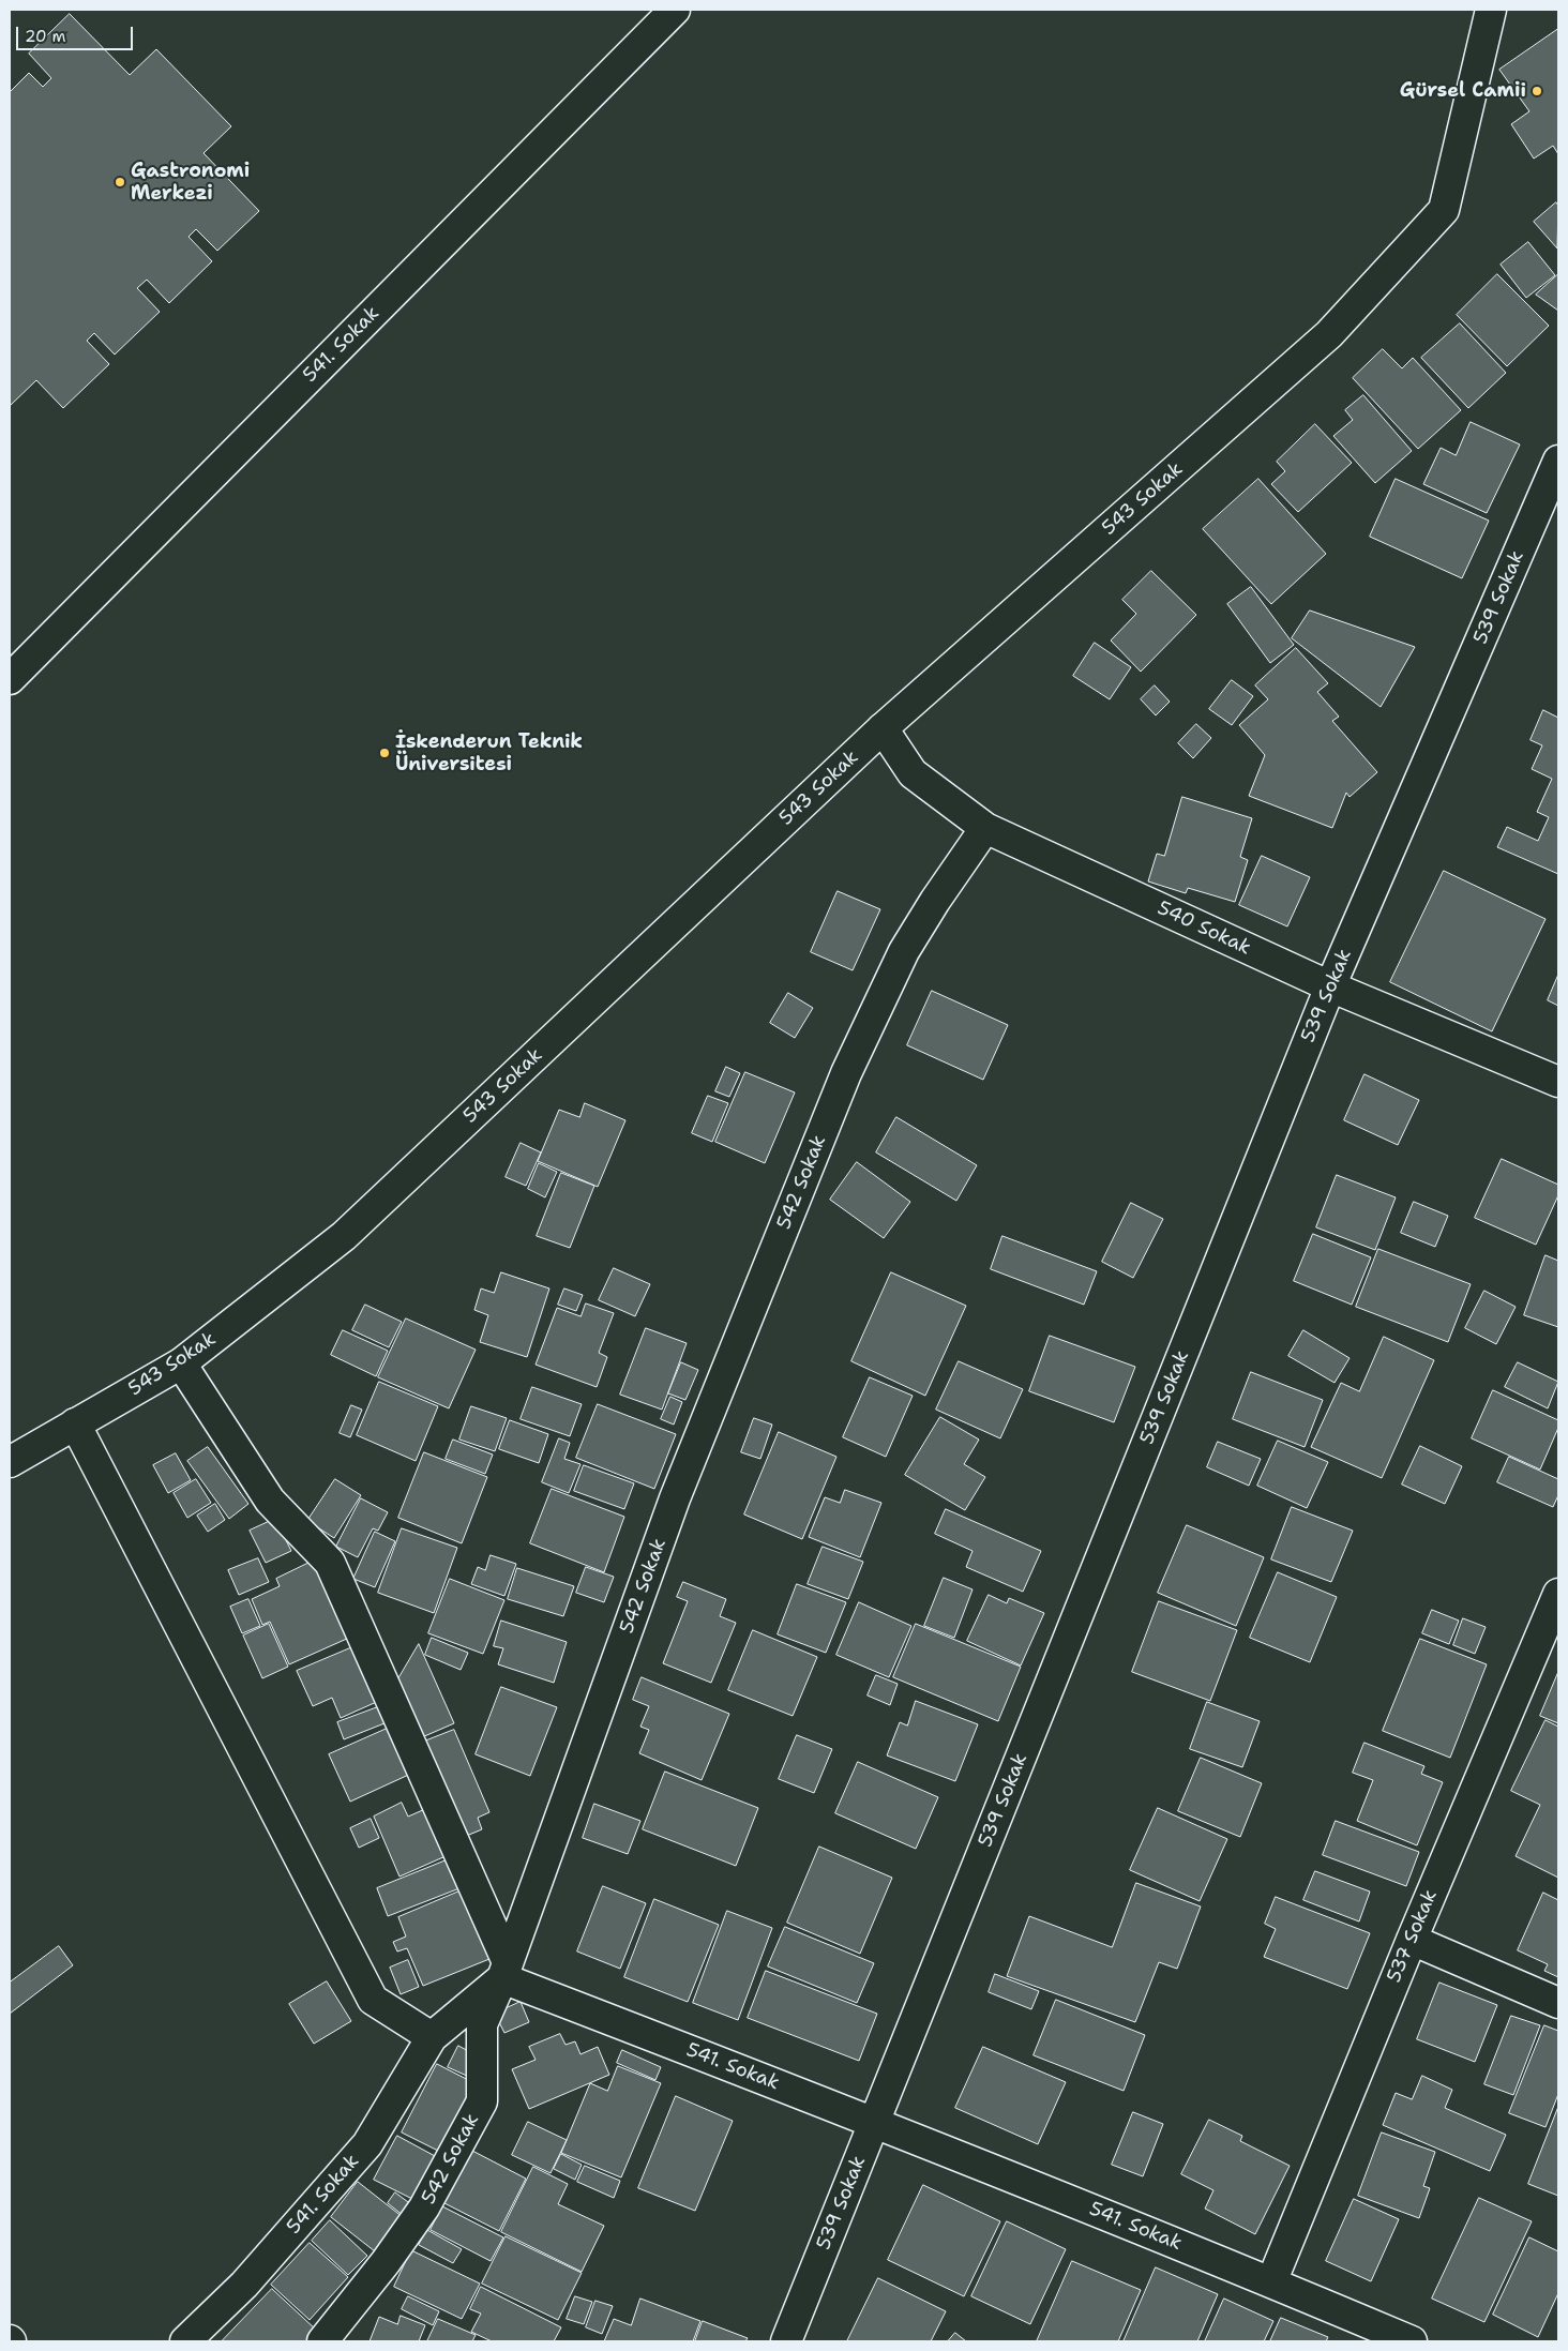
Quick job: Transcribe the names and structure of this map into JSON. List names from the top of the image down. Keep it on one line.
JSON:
{"streets":{"street":["541. Sokak","543 Sokak","539 Sokak","540 Sokak","542 Sokak","537 Sokak"]},"crossings":[["541. Sokak","539 Sokak"],["541. Sokak","542 Sokak"],["541. Sokak","537 Sokak"],["543 Sokak","540 Sokak"],["539 Sokak","540 Sokak"],["540 Sokak","542 Sokak"]],"places":["Gürsel Camii","Gastronomi Merkezi","İskenderun Teknik Üniversitesi"],"scale_bar":"20 m"}
